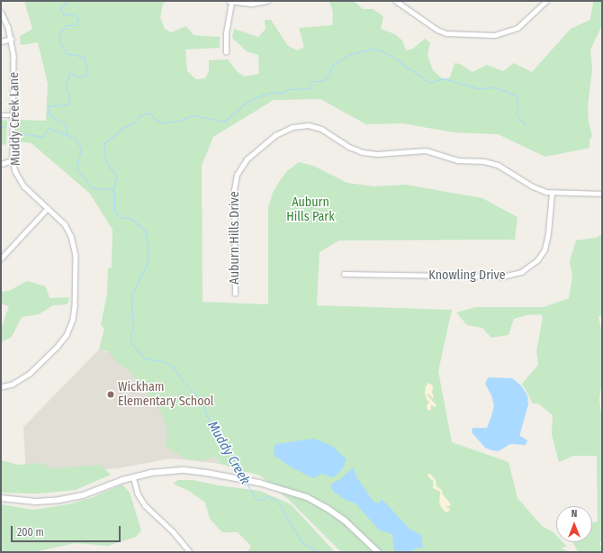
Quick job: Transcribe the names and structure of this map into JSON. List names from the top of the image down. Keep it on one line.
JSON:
{"streets":{"street":["Muddy Creek Lane","Auburn Hills Drive","Knowling Drive"]},"crossings":[["Auburn Hills Drive","Knowling Drive"]],"water":["Muddy Creek"],"parks":["Auburn Hills Park"],"places":["Wickham Elementary School"],"scale_bar":"200 m","north":"top"}
